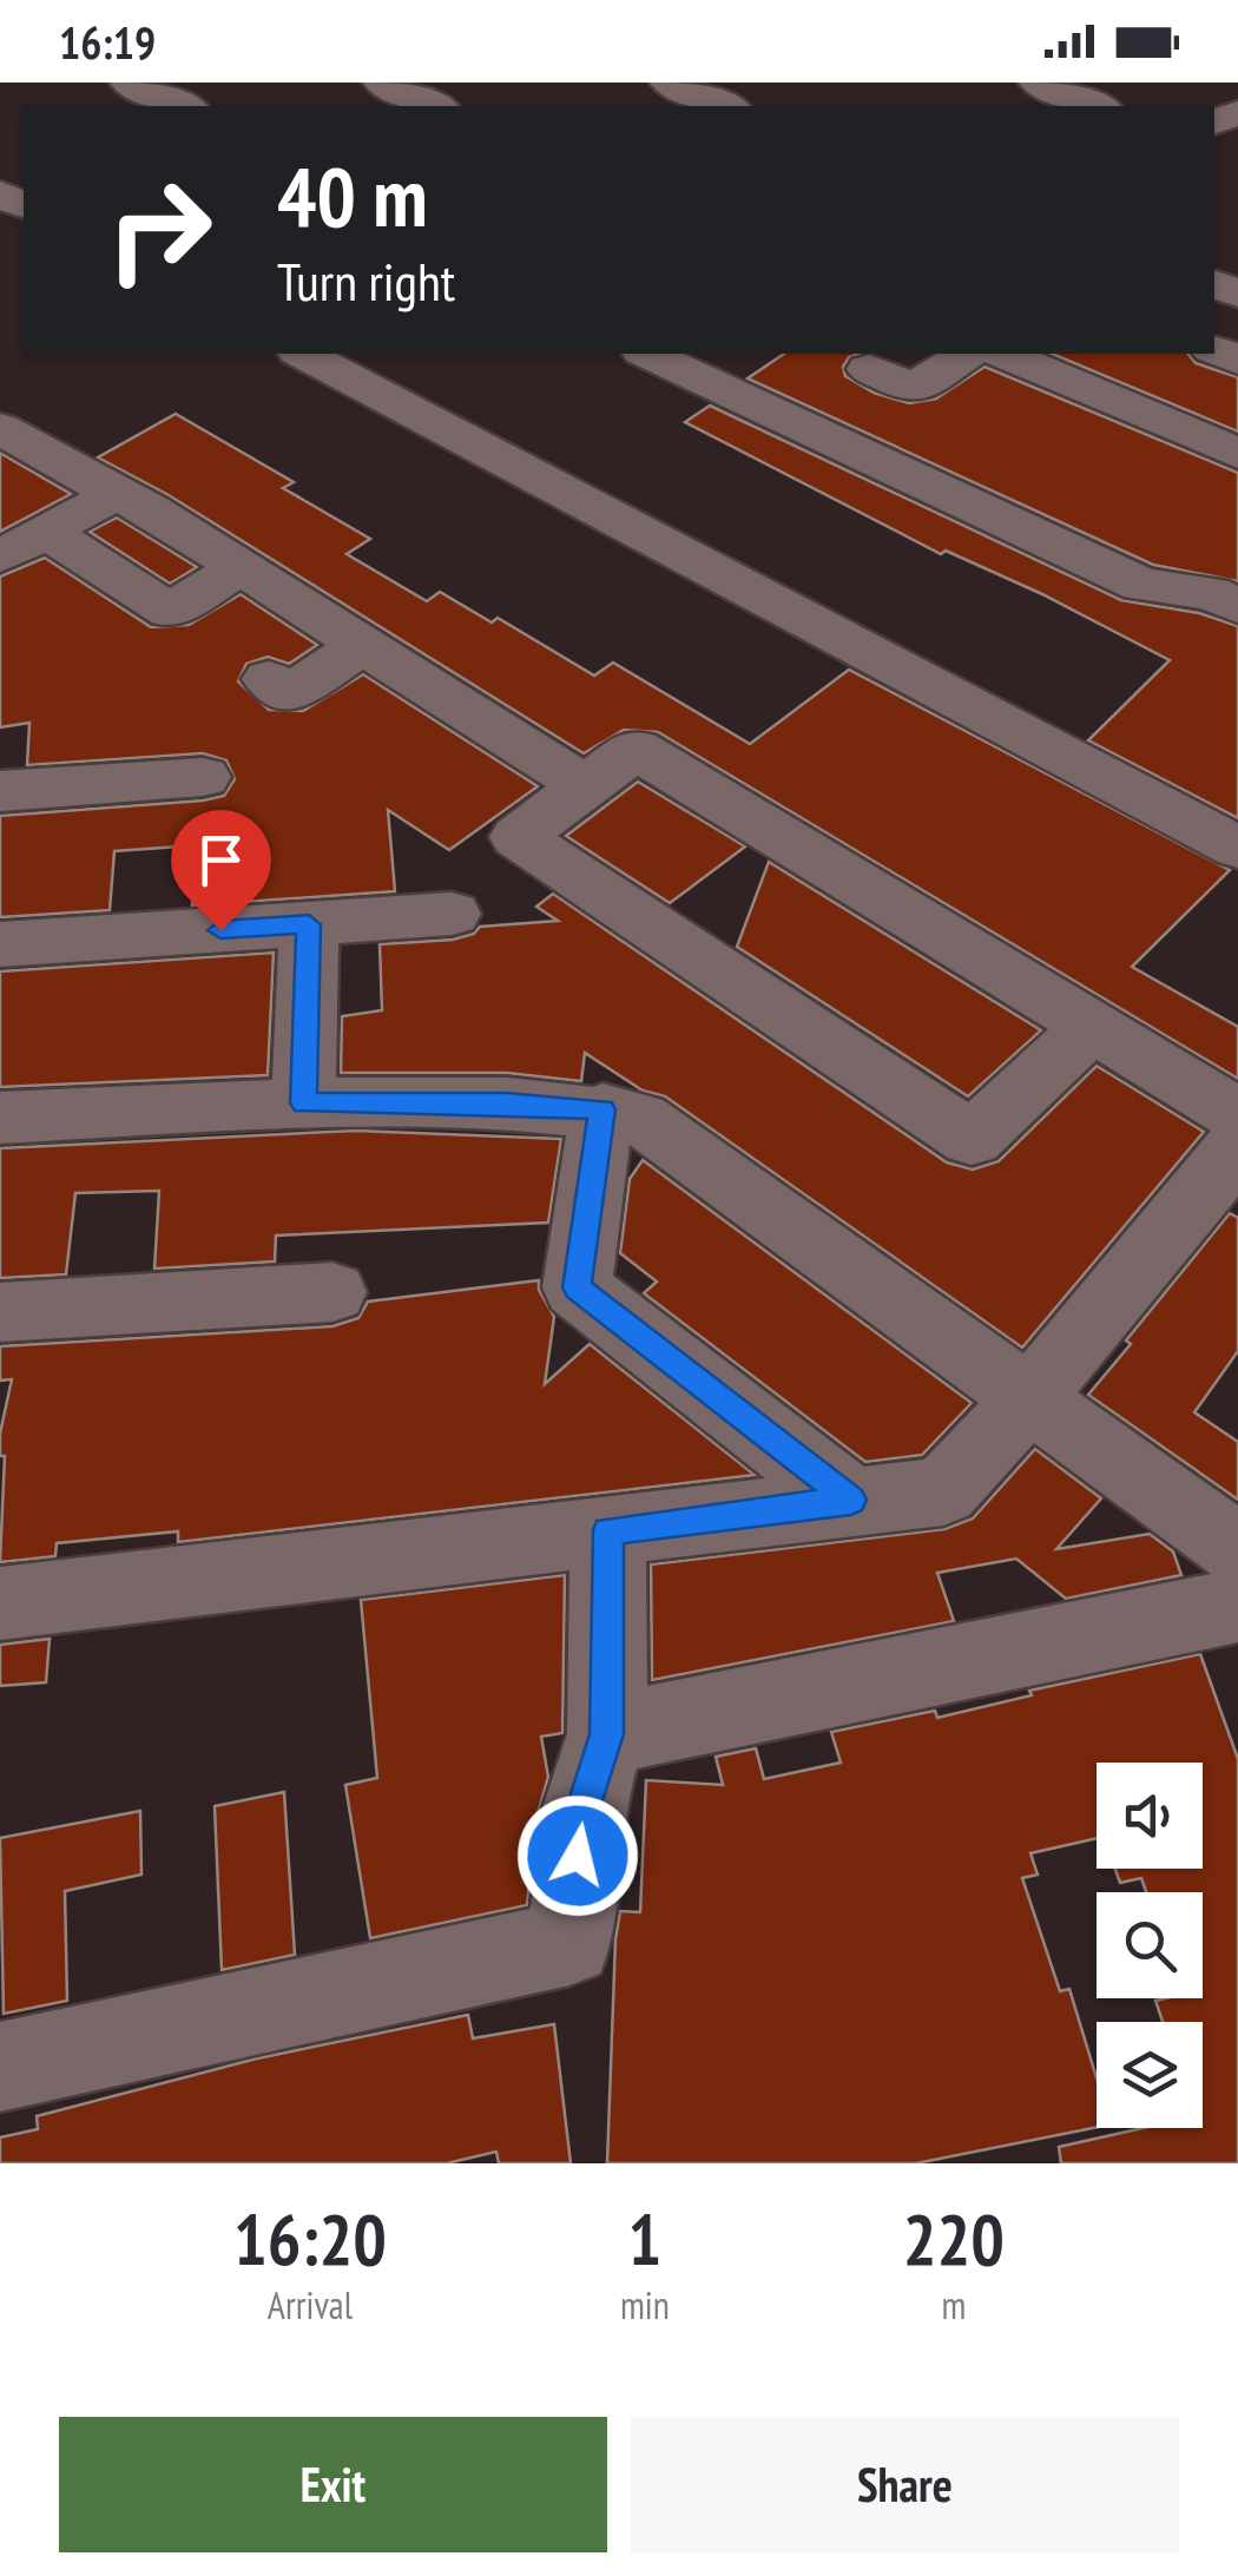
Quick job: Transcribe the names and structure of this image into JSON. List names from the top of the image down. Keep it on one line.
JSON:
{"page":{"status":"16:19","turn":["40 m","Turn right"],"eta":["16:20","Arrival","1","min","220","m"],"buttons":["Exit","Share"]}}
